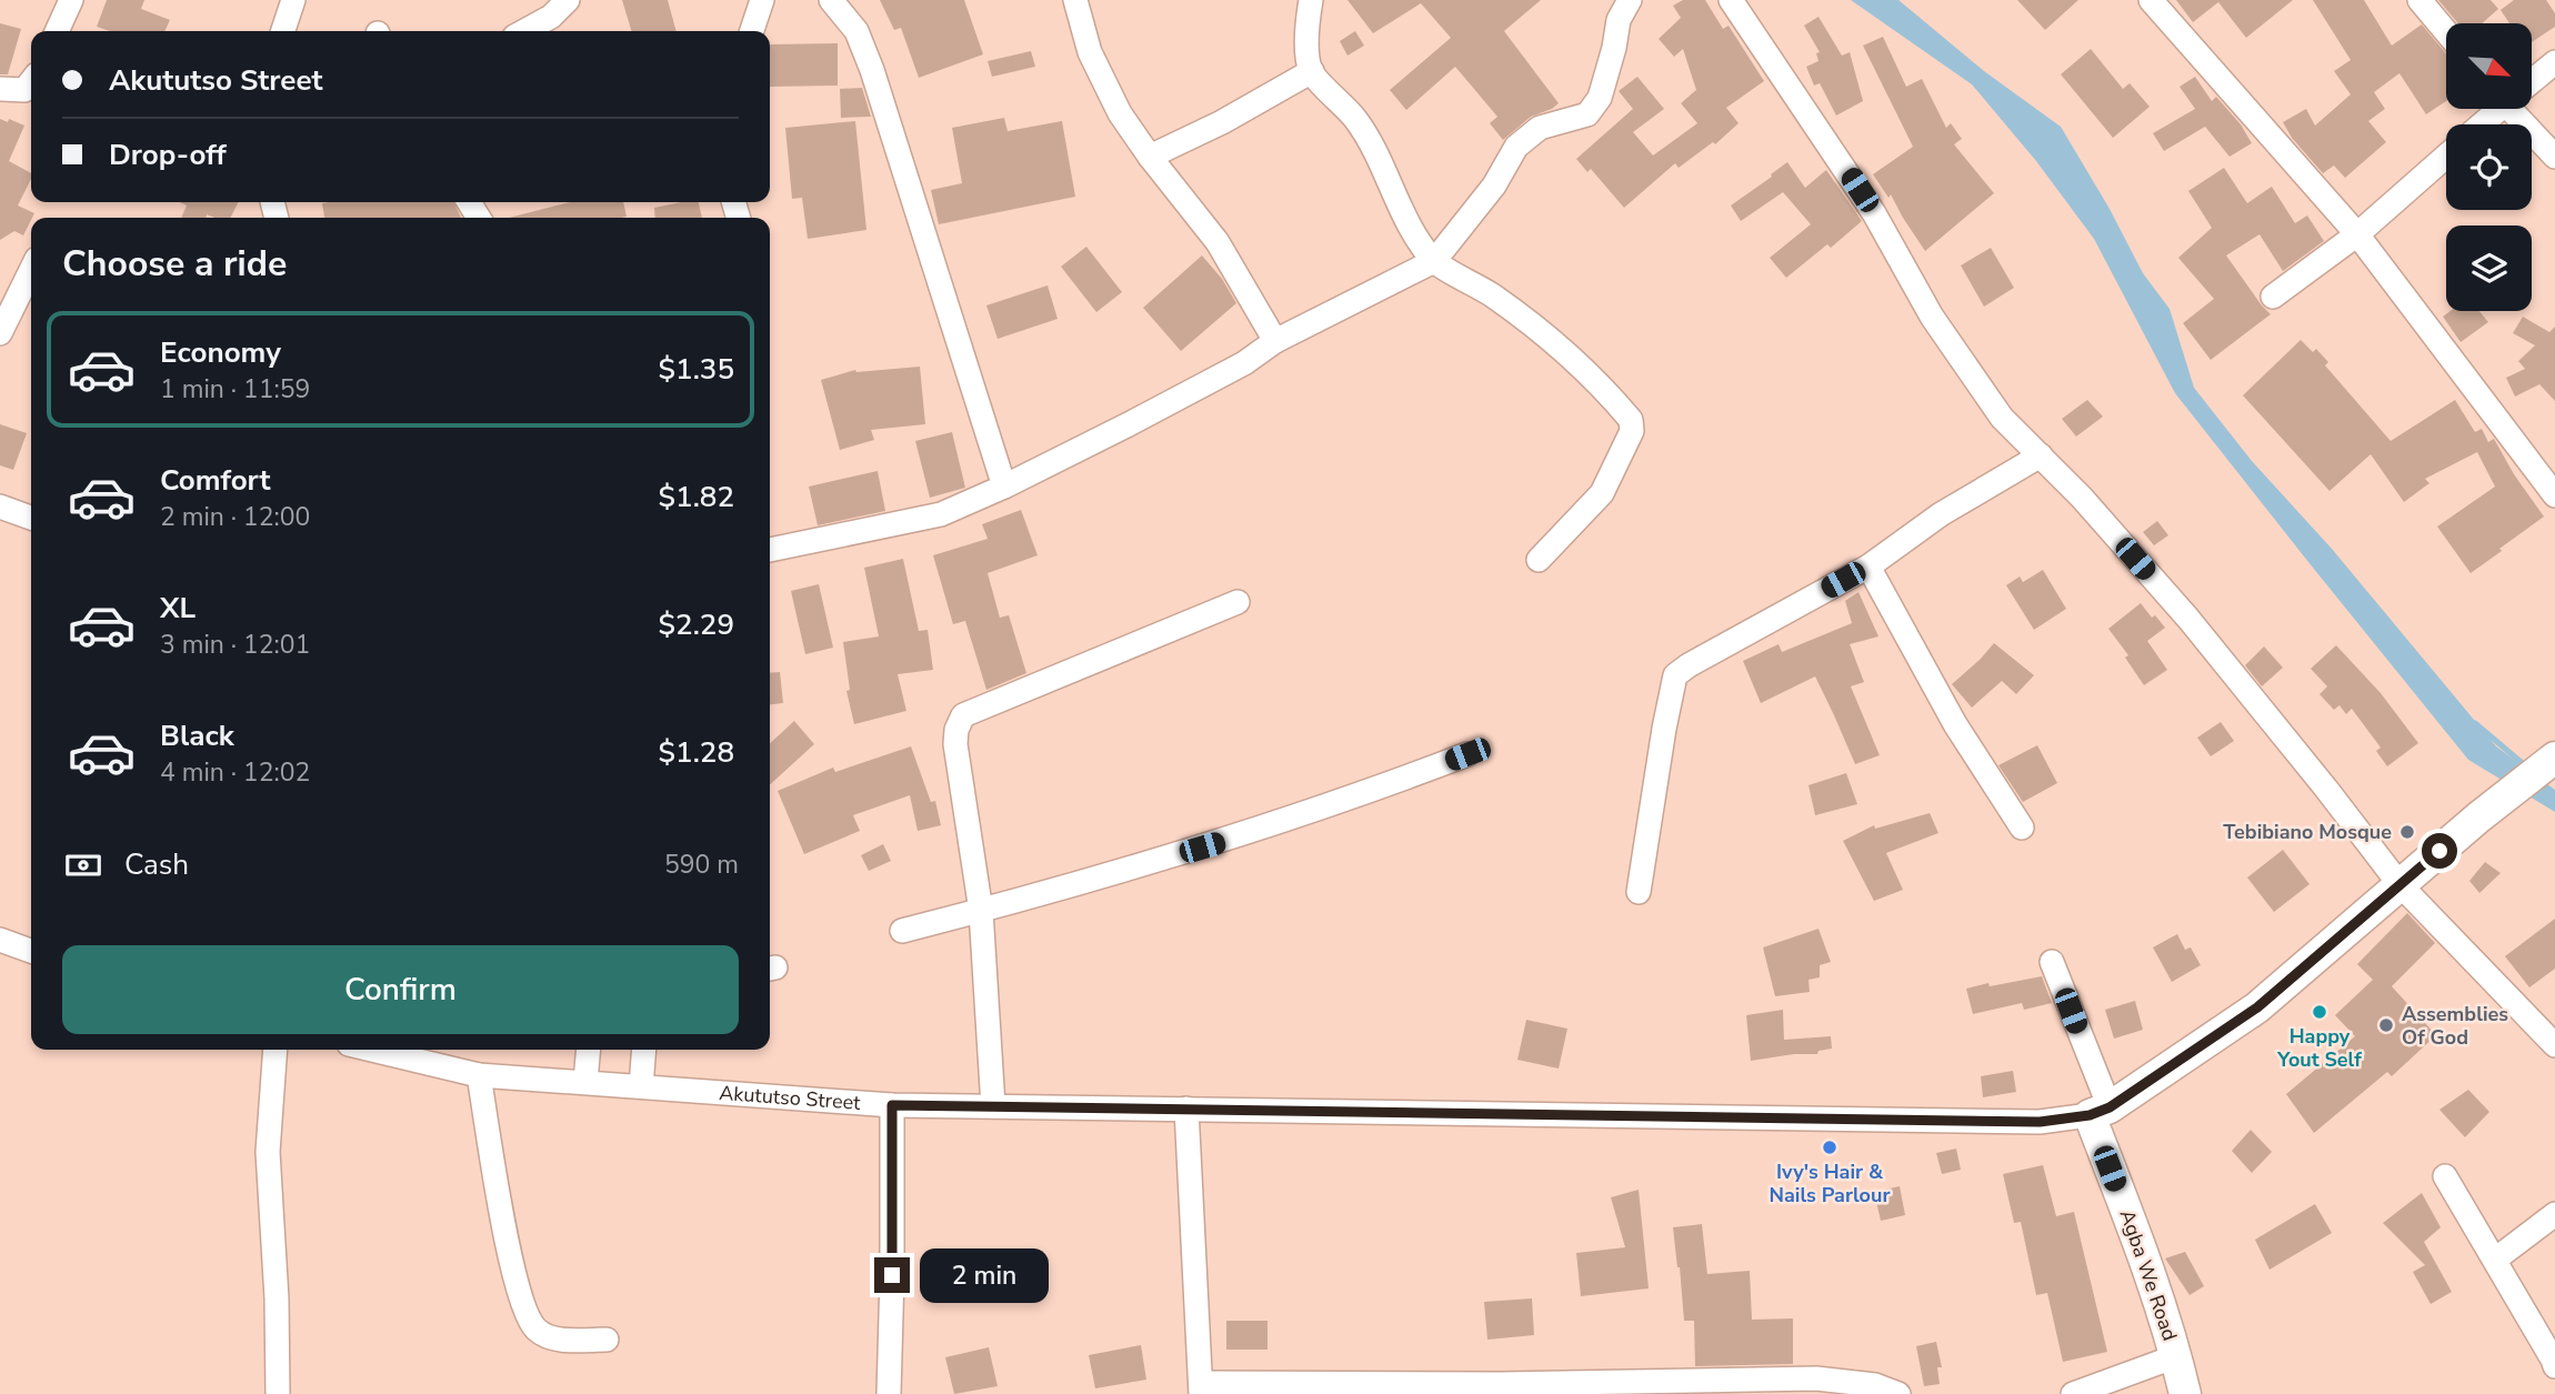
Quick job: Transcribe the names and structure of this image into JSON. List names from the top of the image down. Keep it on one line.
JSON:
{"streets":{"main road":["Akututso Street","Agba We Road"]},"crossings":[["Akututso Street","Agba We Road"]],"places":["Tebibiano Mosque","Happy Yout Self","Assemblies Of God","Ivy's Hair & Nails Parlour"],"north":"bottom right","page":{"banner":["Akututso Street","Drop-off"],"heading":"Choose a ride","list":[{"name":"Economy","note":"1 min · 11:59","value":"$1.35"},{"name":"Comfort","note":"2 min · 12:00","value":"$1.82"},{"name":"XL","note":"3 min · 12:01","value":"$2.29"},{"name":"Black","note":"4 min · 12:02","value":"$1.28"}],"pay":["Cash","590 m"],"buttons":"Confirm","bubble":"2 min"}}
